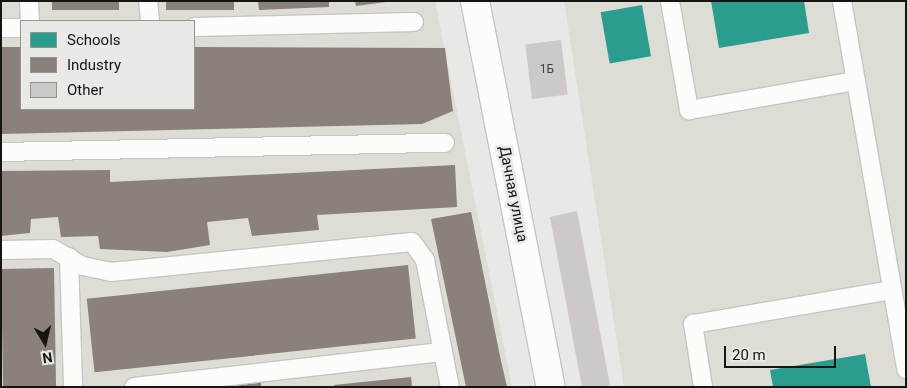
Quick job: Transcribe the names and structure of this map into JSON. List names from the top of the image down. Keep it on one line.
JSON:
{"streets":{"street":["Дачная улица"]},"house_numbers":["1Б"],"legend":["Schools","Industry","Other"],"scale_bar":"20 m","north":"bottom"}
